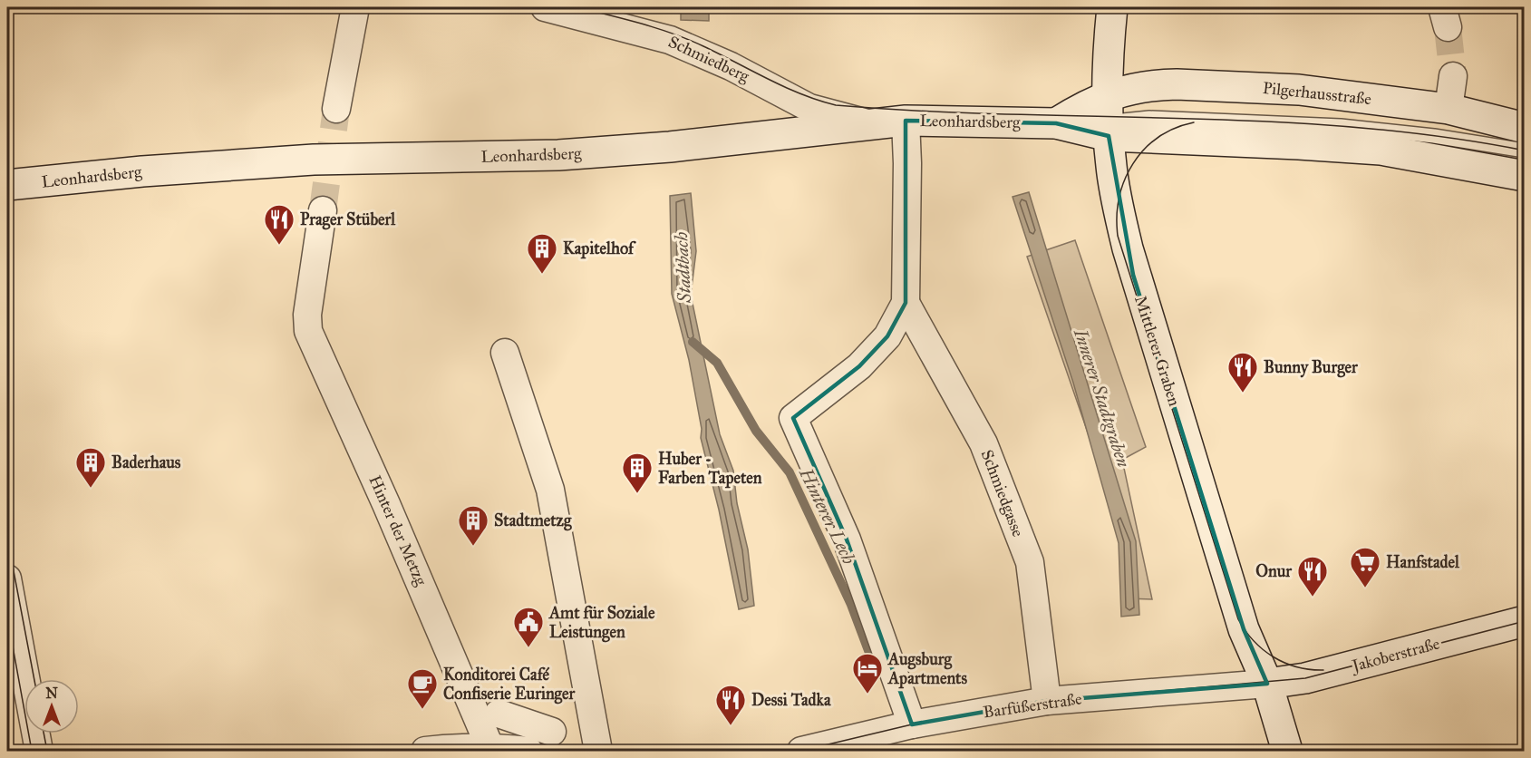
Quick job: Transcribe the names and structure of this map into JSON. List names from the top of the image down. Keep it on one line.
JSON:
{"streets":{"street":["Schmiedberg","Pilgerhausstraße","Leonhardsberg","Mittlerer Graben","Schmiedgasse","Hinter der Metzg","Jakoberstraße","Barfüßerstraße"]},"crossings":[["Schmiedberg","Leonhardsberg"],["Pilgerhausstraße","Leonhardsberg"],["Pilgerhausstraße","Mittlerer Graben"],["Leonhardsberg","Mittlerer Graben"],["Leonhardsberg","Schmiedgasse"],["Mittlerer Graben","Jakoberstraße"],["Mittlerer Graben","Barfüßerstraße"],["Schmiedgasse","Barfüßerstraße"],["Jakoberstraße","Barfüßerstraße"]],"water":["Stadtbach","Innerer Stadtgraben","Hinterer Lech"],"places":{"restaurant":["Prager Stüberl","Bunny Burger","Onur","Dessi Tadka"],"building":["Kapitelhof","Baderhaus","Huber - Farben Tapeten","Stadtmetzg"],"supermarket":["Hanfstadel"],"public building":["Amt für Soziale Leistungen"],"hotel":["Augsburg Apartments"],"cafe":["Konditorei Café Confiserie Euringer"]},"north":"top"}
